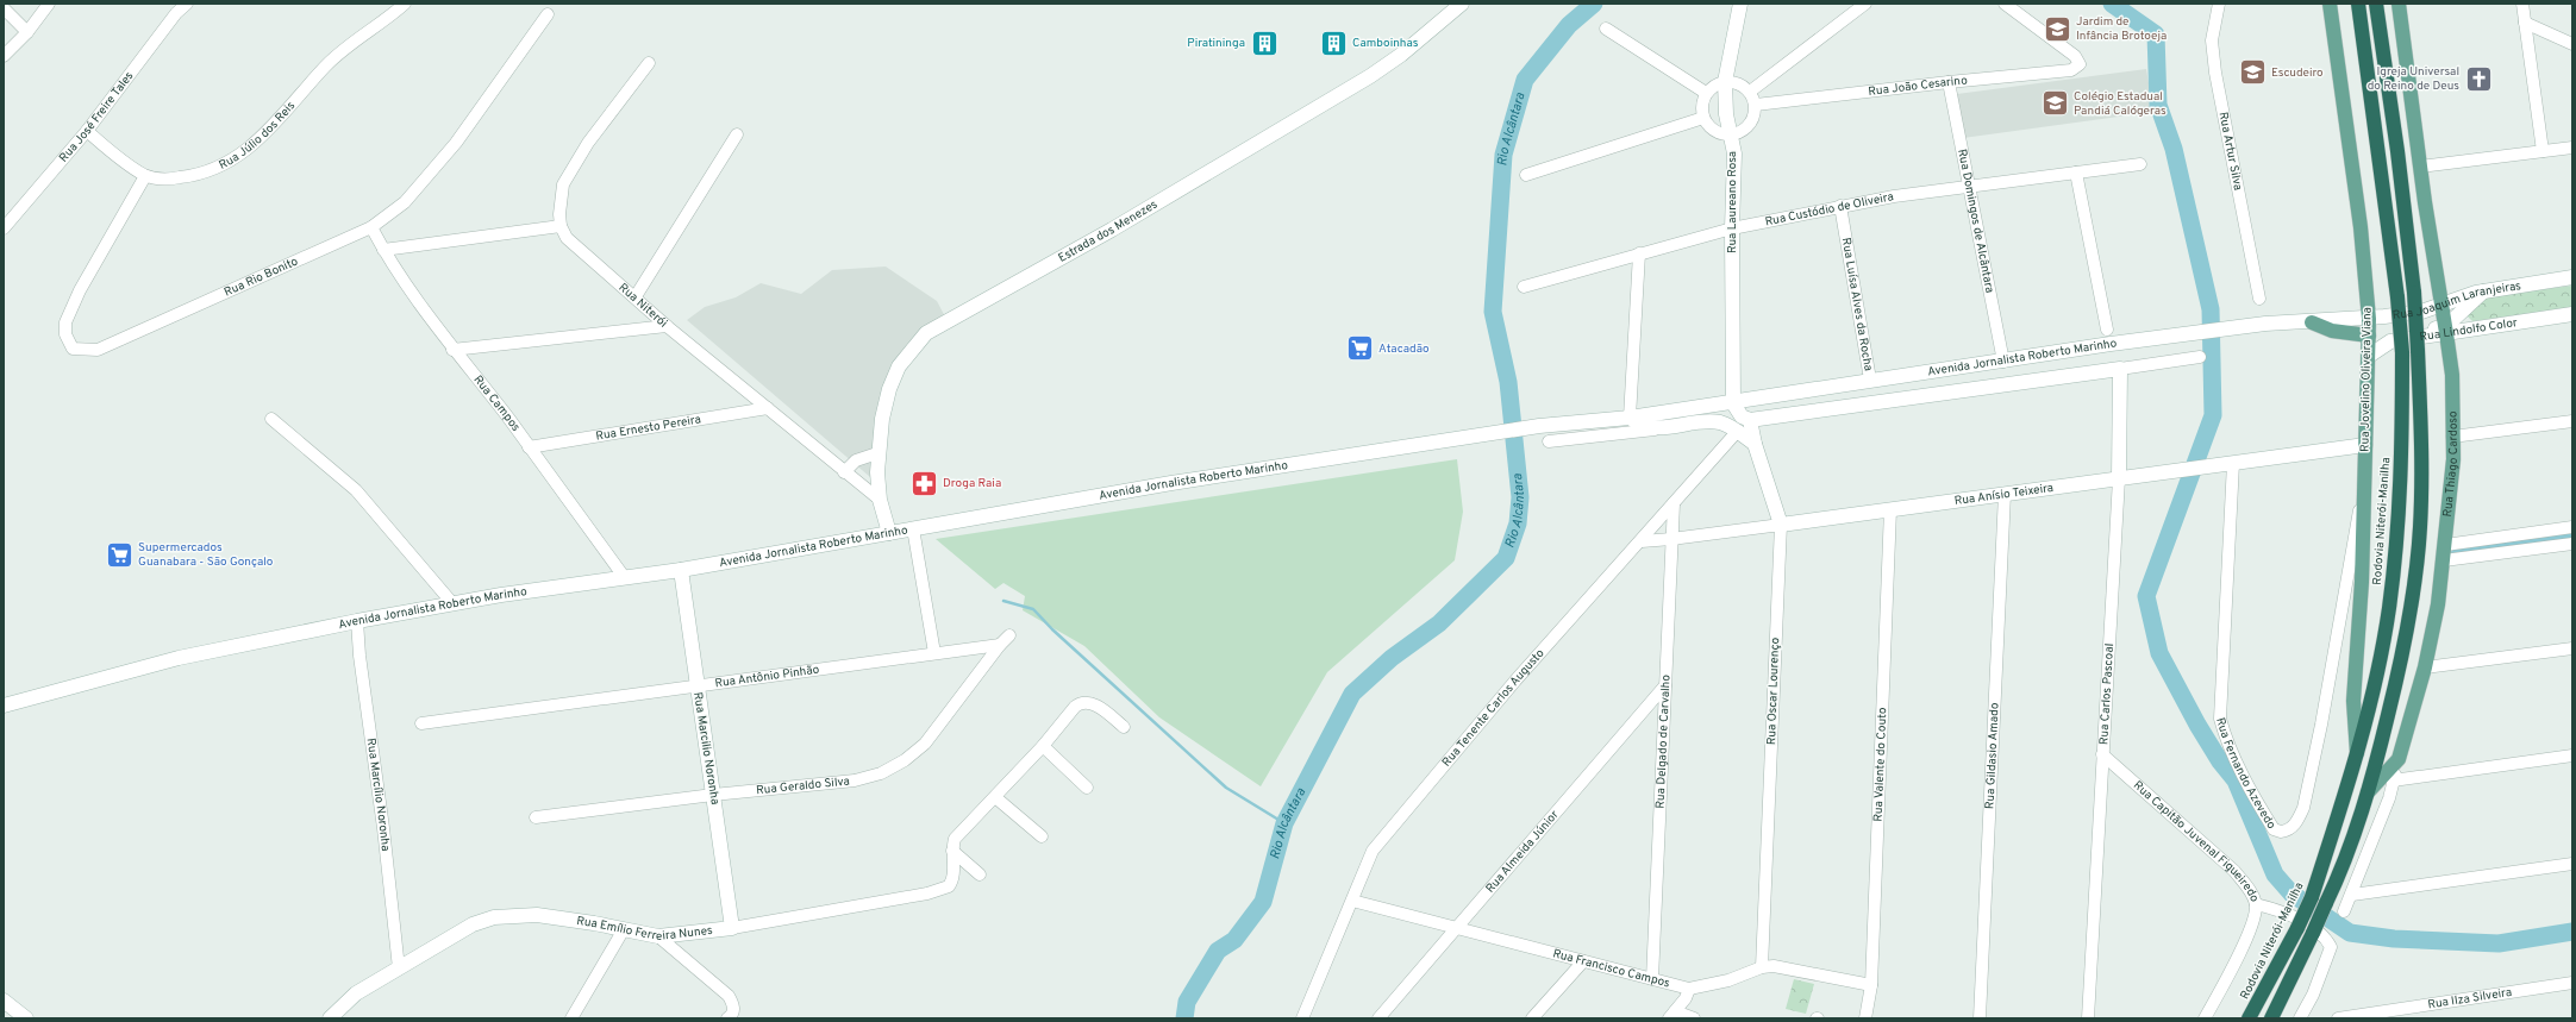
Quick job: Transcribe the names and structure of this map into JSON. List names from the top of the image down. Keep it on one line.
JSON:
{"streets":{"highway":["Rodovia Niterói-Manilha"],"main road":["Rua Laureano Rosa","Estrada dos Menezes","Rua Joaquim Laranjeiras","Rua Luísa Alves da Rocha","Rua Lindolfo Color","Avenida Jornalista Roberto Marinho","Rua Jovelino Oliveira Viana","Rua Thiago Cardoso","Rua Anísio Teixeira","Rua Oscar Lourenço","Rua Carlos Pascoal","Rua Marcilio Noronha","Rua Emílio Ferreira Nunes"],"street":["Rua João Cesarino","Rua José Freire Tales","Rua Júlio dos Reis","Rua Artur Silva","Rua Custódio de Oliveira","Rua Domingos de Alcântara","Rua Rio Bonito","Rua Niterói","Rua Campos","Rua Ernesto Pereira","Rua Antônio Pinhão","Rua Tenente Carlos Augusto","Rua Delgado de Carvalho","Rua Gildasio Amado","Rua Valente do Couto","Rua Fernando Azevedo","Rua Geraldo Silva","Rua Marcílio Noronha","Rua Capitão Juvenal Figueiredo","Rua Almeida Júnior","Rua Francisco Campos","Rua Ilza Silveira"]},"crossings":[["Rua João Cesarino","Rua Domingos de Alcântara"],["Rua José Freire Tales","Rua Júlio dos Reis"],["Rua Júlio dos Reis","Rua Rio Bonito"],["Rua Laureano Rosa","Rua Custódio de Oliveira"],["Rua Laureano Rosa","Avenida Jornalista Roberto Marinho"],["Rua Custódio de Oliveira","Rua Domingos de Alcântara"],["Rua Custódio de Oliveira","Rua Luísa Alves da Rocha"],["Rua Domingos de Alcântara","Avenida Jornalista Roberto Marinho"],["Estrada dos Menezes","Rua Niterói"],["Estrada dos Menezes","Avenida Jornalista Roberto Marinho"],["Rua Rio Bonito","Rua Campos"],["Rua Joaquim Laranjeiras","Rua Lindolfo Color"],["Rua Joaquim Laranjeiras","Avenida Jornalista Roberto Marinho"],["Rua Joaquim Laranjeiras","Rua Jovelino Oliveira Viana"],["Rua Joaquim Laranjeiras","Rua Thiago Cardoso"],["Rua Niterói","Rua Ernesto Pereira"],["Rua Luísa Alves da Rocha","Avenida Jornalista Roberto Marinho"],["Rua Lindolfo Color","Rua Jovelino Oliveira Viana"],["Rua Lindolfo Color","Rua Thiago Cardoso"],["Avenida Jornalista Roberto Marinho","Rua Campos"],["Avenida Jornalista Roberto Marinho","Rua Oscar Lourenço"],["Avenida Jornalista Roberto Marinho","Rua Carlos Pascoal"],["Avenida Jornalista Roberto Marinho","Rua Tenente Carlos Augusto"],["Avenida Jornalista Roberto Marinho","Rua Marcilio Noronha"],["Avenida Jornalista Roberto Marinho","Rua Marcílio Noronha"],["Rua Jovelino Oliveira Viana","Rua Anísio Teixeira"],["Rua Jovelino Oliveira Viana","Rodovia Niterói-Manilha"],["Rua Jovelino Oliveira Viana","Rua Fernando Azevedo"],["Rua Campos","Rua Ernesto Pereira"],["Rua Anísio Teixeira","Rua Oscar Lourenço"],["Rua Anísio Teixeira","Rua Carlos Pascoal"],["Rua Anísio Teixeira","Rua Tenente Carlos Augusto"],["Rua Anísio Teixeira","Rua Delgado de Carvalho"],["Rua Anísio Teixeira","Rua Gildasio Amado"],["Rua Anísio Teixeira","Rua Valente do Couto"],["Rua Anísio Teixeira","Rua Fernando Azevedo"],["Rua Antônio Pinhão","Rua Marcilio Noronha"],["Rua Antônio Pinhão","Rua Geraldo Silva"],["Rua Oscar Lourenço","Rua Francisco Campos"],["Rua Carlos Pascoal","Rua Capitão Juvenal Figueiredo"],["Rua Tenente Carlos Augusto","Rua Delgado de Carvalho"],["Rua Tenente Carlos Augusto","Rua Francisco Campos"],["Rua Delgado de Carvalho","Rua Almeida Júnior"],["Rua Delgado de Carvalho","Rua Francisco Campos"],["Rua Marcilio Noronha","Rua Geraldo Silva"],["Rua Marcilio Noronha","Rua Emílio Ferreira Nunes"],["Rua Valente do Couto","Rua Francisco Campos"],["Rua Marcílio Noronha","Rua Emílio Ferreira Nunes"],["Rua Almeida Júnior","Rua Francisco Campos"]],"water":["Rio Alcântara"],"places":{"school or university":["Jardim de Infância Brotoeja","Escudeiro","Colégio Estadual Pandiá Calógeras"],"building":["Piratininga","Camboinhas"],"church":["Igreja Universal do Reino de Deus"],"supermarket":["Atacadão","Supermercados Guanabara - São Gonçalo"],"pharmacy":["Droga Raia"]}}
